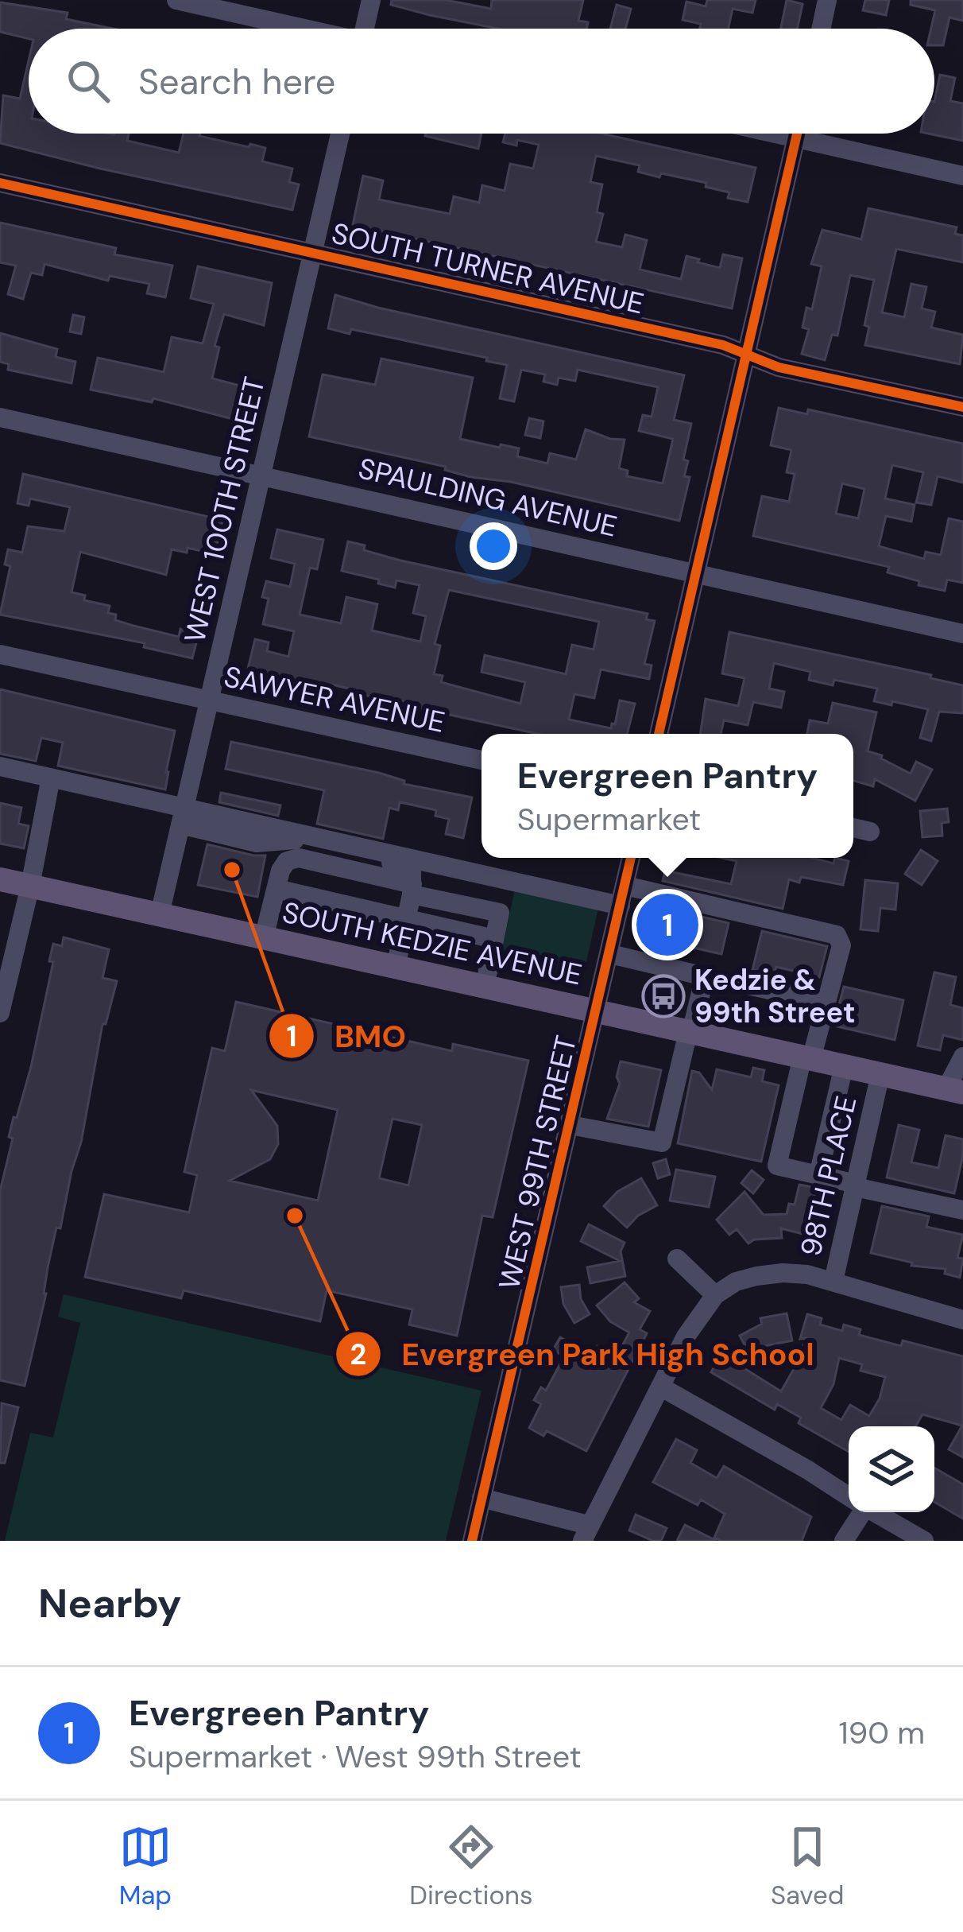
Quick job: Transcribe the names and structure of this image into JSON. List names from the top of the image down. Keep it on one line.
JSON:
{"streets":{"main road":["SOUTH KEDZIE AVENUE"],"street":["SOUTH TURNER AVENUE","SPAULDING AVENUE","WEST 100TH STREET","SAWYER AVENUE","WEST 99TH STREET","98TH PLACE"]},"crossings":[["SOUTH TURNER AVENUE","WEST 100TH STREET"],["SPAULDING AVENUE","WEST 100TH STREET"],["WEST 100TH STREET","SAWYER AVENUE"],["WEST 100TH STREET","SOUTH KEDZIE AVENUE"],["SOUTH KEDZIE AVENUE","WEST 99TH STREET"],["SOUTH KEDZIE AVENUE","98TH PLACE"]],"places":{"other":["BMO","Evergreen Park High School"],"bus stop":["Kedzie & 99th Street"]},"page":{"search":"Search here","popup":["Evergreen Pantry","Supermarket"],"pins":"1","heading":"Nearby","list":[{"mark":"1","name":"Evergreen Pantry","note":"Supermarket · West 99th Street","value":"190 m"}],"nav":["Map","Directions","Saved"]}}
